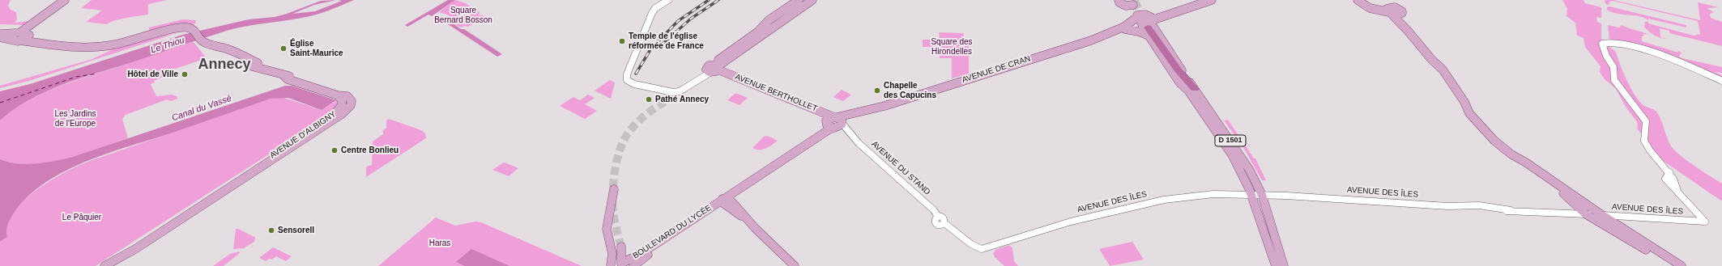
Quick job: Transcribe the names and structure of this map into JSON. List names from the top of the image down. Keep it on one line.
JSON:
{"streets":{"highway":["D 1501"],"main road":["AVENUE DE CRAN","AVENUE BERTHOLLET","AVENUE D'ALBIGNY","BOULEVARD DU LYCÉE"],"street":["AVENUE DU STAND","AVENUE DES ÎLES"]},"crossings":[["AVENUE DE CRAN","AVENUE BERTHOLLET"],["AVENUE DE CRAN","D 1501"],["AVENUE DE CRAN","AVENUE DU STAND"],["AVENUE DE CRAN","BOULEVARD DU LYCÉE"],["AVENUE BERTHOLLET","AVENUE DU STAND"],["D 1501","AVENUE DES ÎLES"],["AVENUE DU STAND","AVENUE DES ÎLES"]],"districts":["Annecy"],"water":["Le Thiou","Canal du Vassé"],"parks":["Square Bernard Bosson","Square des Hirondelles","Les Jardins de l'Europe","Le Pâquier","Haras"],"places":["Temple de l'église réformée de France","Église Saint-Maurice","Hôtel de Ville","Chapelle des Capucins","Pathé Annecy","Centre Bonlieu","Sensorell"]}
